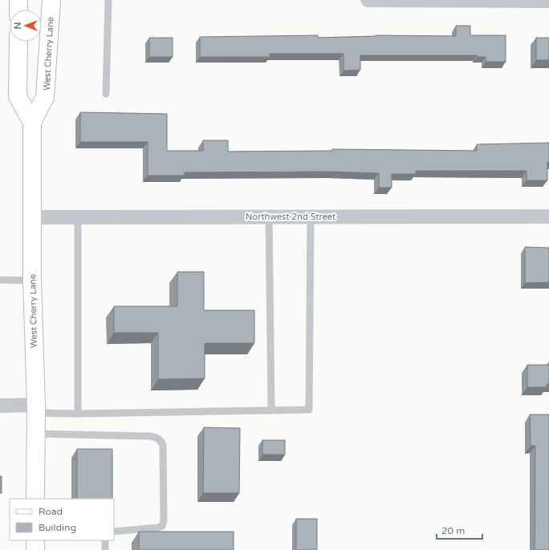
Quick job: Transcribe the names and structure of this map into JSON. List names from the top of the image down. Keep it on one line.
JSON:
{"streets":{"main road":["West Cherry Lane"],"street":["Northwest 2nd Street"]},"crossings":[["West Cherry Lane","Northwest 2nd Street"]],"legend":["Road","Building"],"scale_bar":"20 m","north":"left"}
